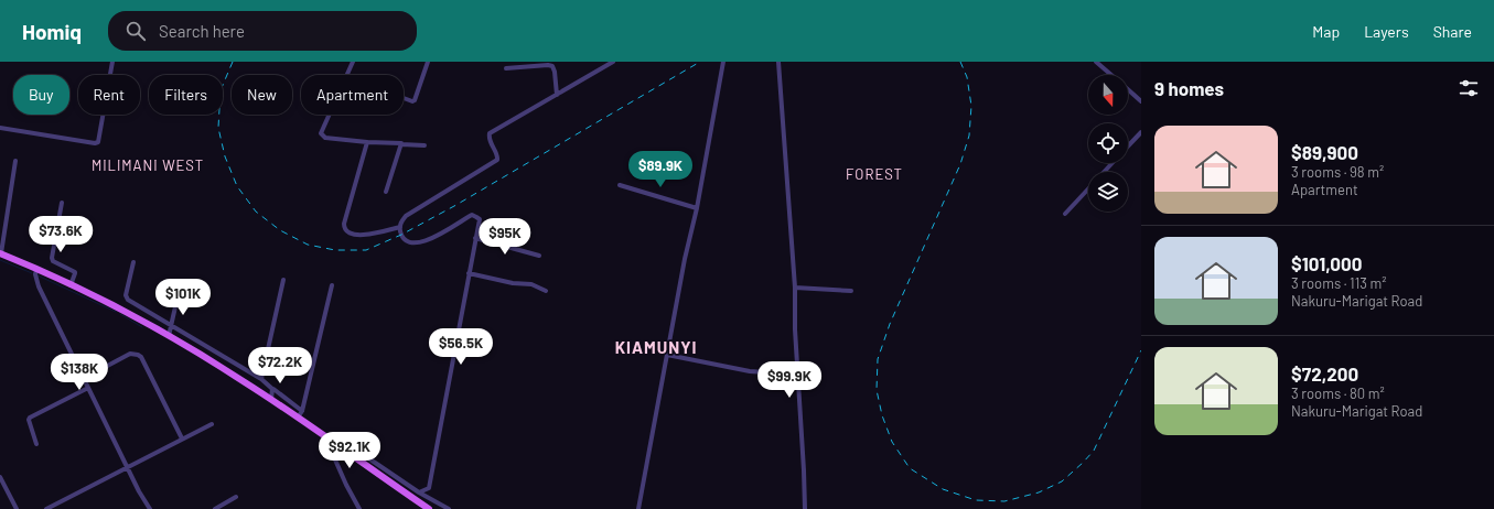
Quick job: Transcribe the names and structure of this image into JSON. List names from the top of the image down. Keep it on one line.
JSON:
{"districts":["MILIMANI WEST","FOREST","KIAMUNYI"],"north":"bottom","page":{"header":"Homiq","search":"Search here","nav":["Map","Layers","Share"],"heading":"9 homes","chip":["Buy","Rent","Filters","New","Apartment"],"list":[{"name":"$89,900","note":"3 rooms · 98 m² · Apartment"},{"name":"$101,000","note":"3 rooms · 113 m² · Nakuru-Marigat Road"},{"name":"$72,200","note":"3 rooms · 80 m² · Nakuru-Marigat Road"}],"price":["$89.9K","$73.6K","$95K","$101K","$56.5K","$72.2K","$138K","$99.9K","$92.1K"]}}
